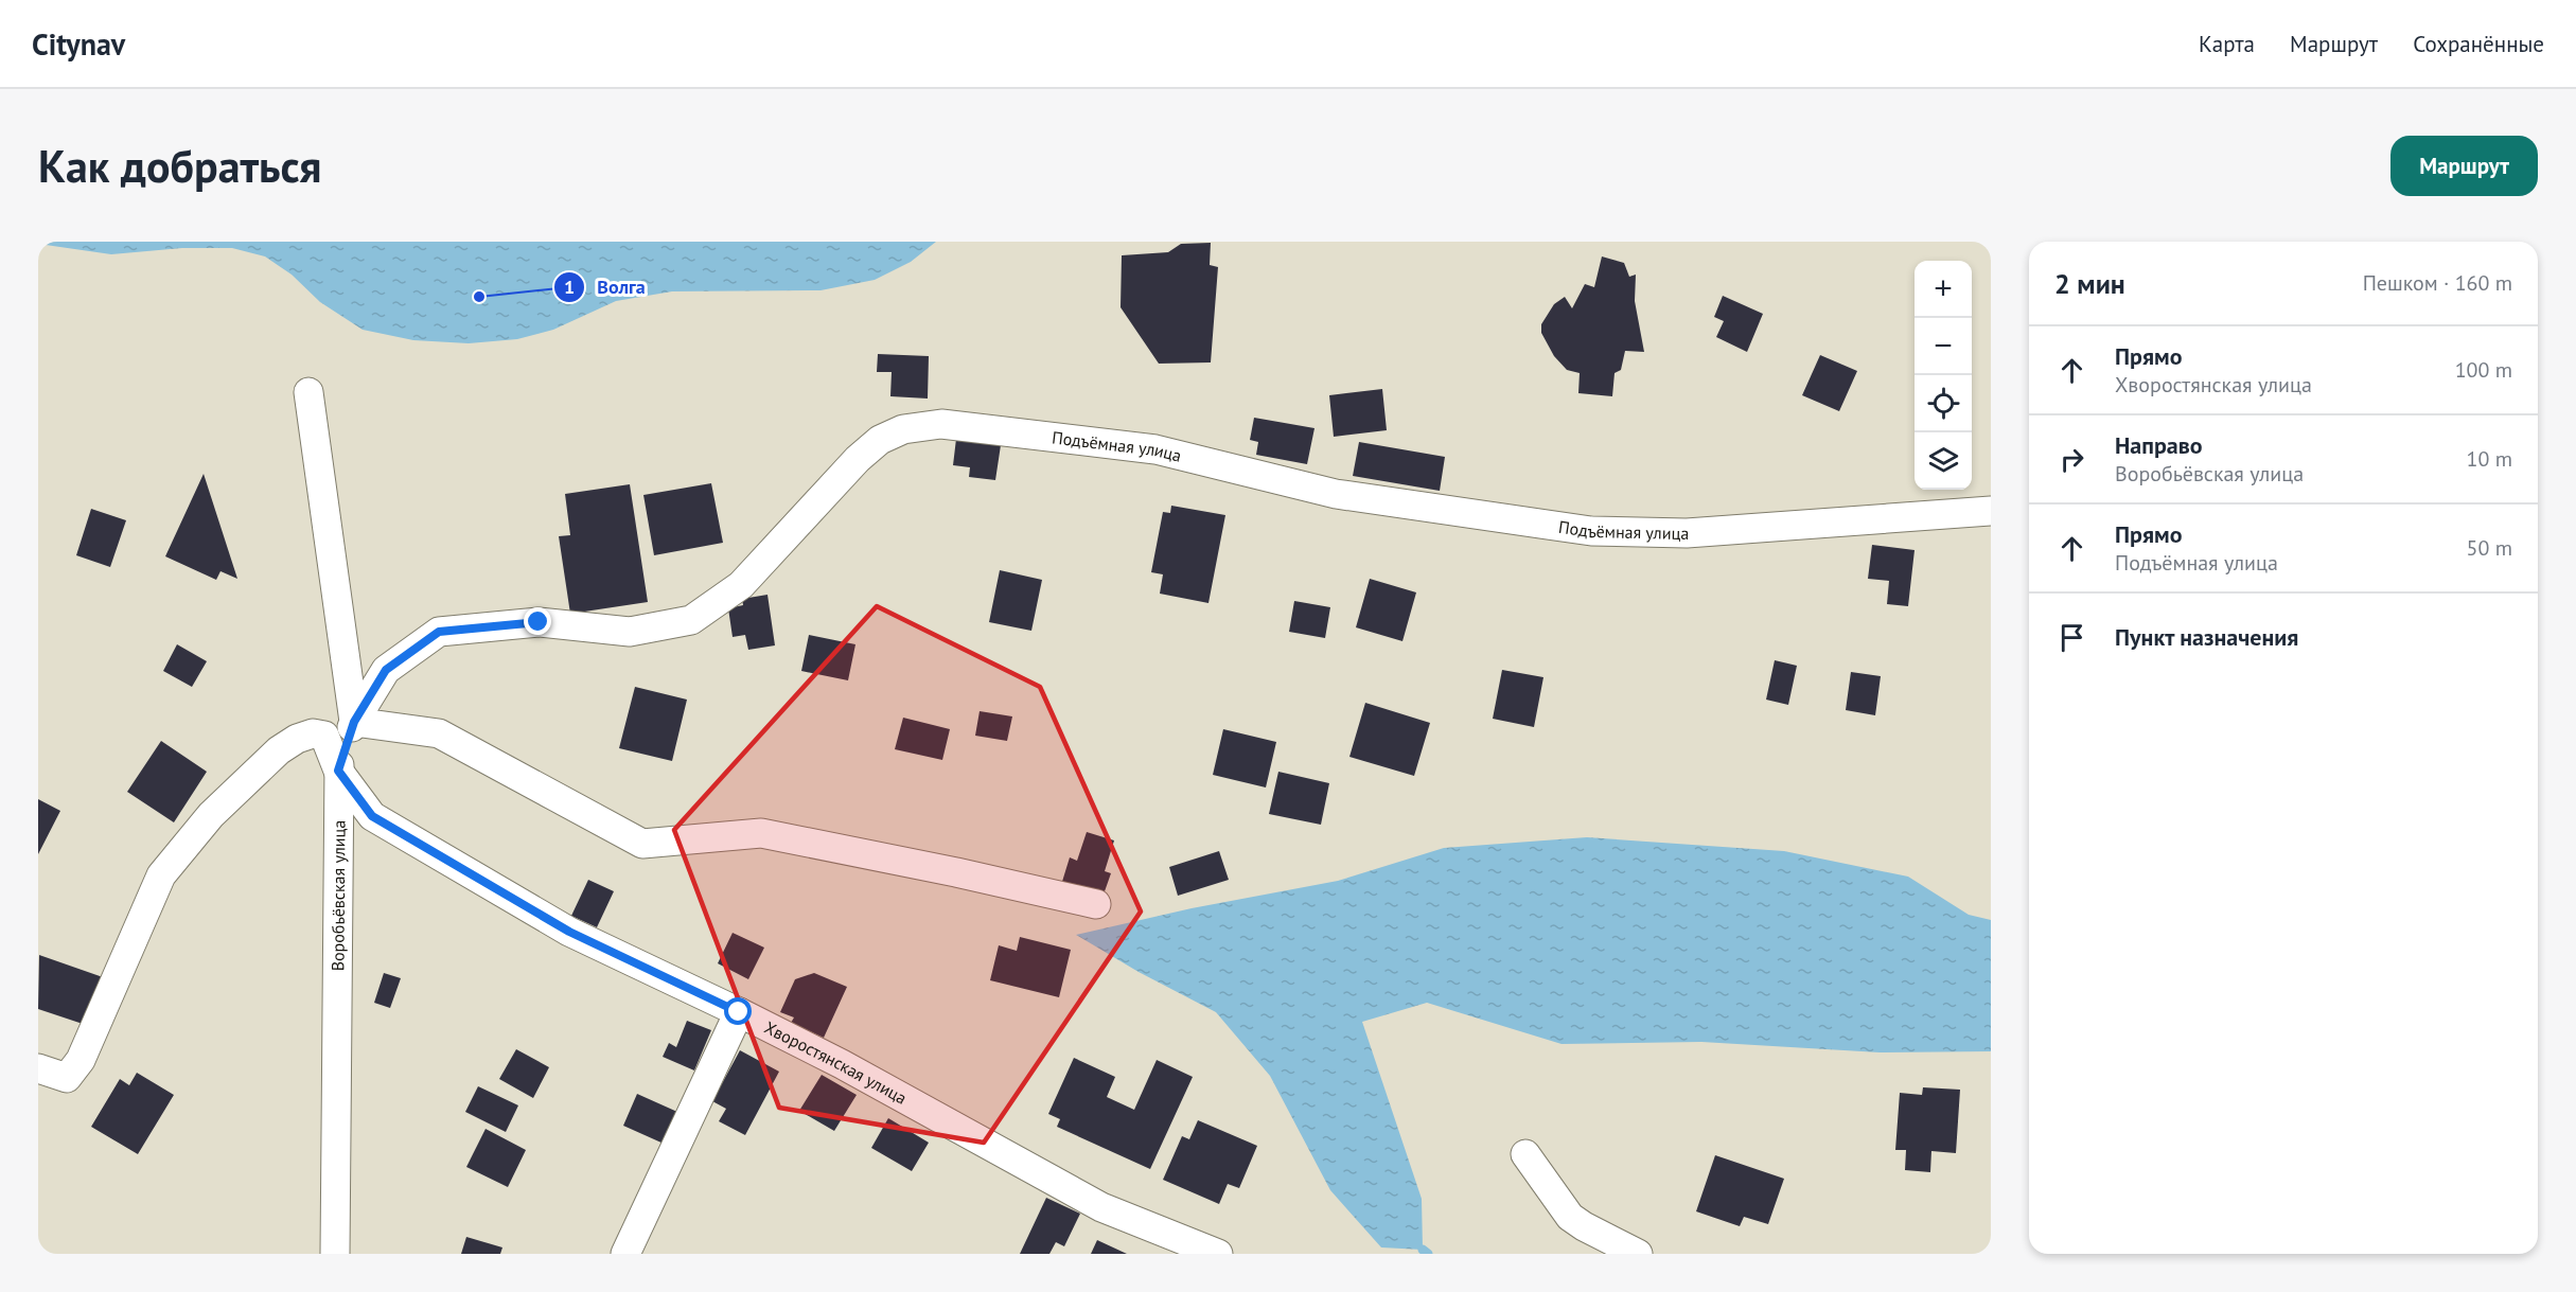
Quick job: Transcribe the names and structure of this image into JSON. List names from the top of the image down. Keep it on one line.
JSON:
{"streets":{"street":["Подъёмная улица","Воробьёвская улица","Хворостянская улица"]},"crossings":[["Подъёмная улица","Воробьёвская улица"],["Воробьёвская улица","Хворостянская улица"]],"places":["Волга"],"page":{"header":"Citynav","nav":["Карта","Маршрут","Сохранённые"],"buttons":"Маршрут","title":"Как добраться","heading":["2 мин","Пешком · 160 m"],"map_buttons":["+","−"],"list":[["Прямо","Хворостянская улица","100 m"],["Направо","Воробьёвская улица","10 m"],["Прямо","Подъёмная улица","50 m"],"Пункт назначения"]}}
